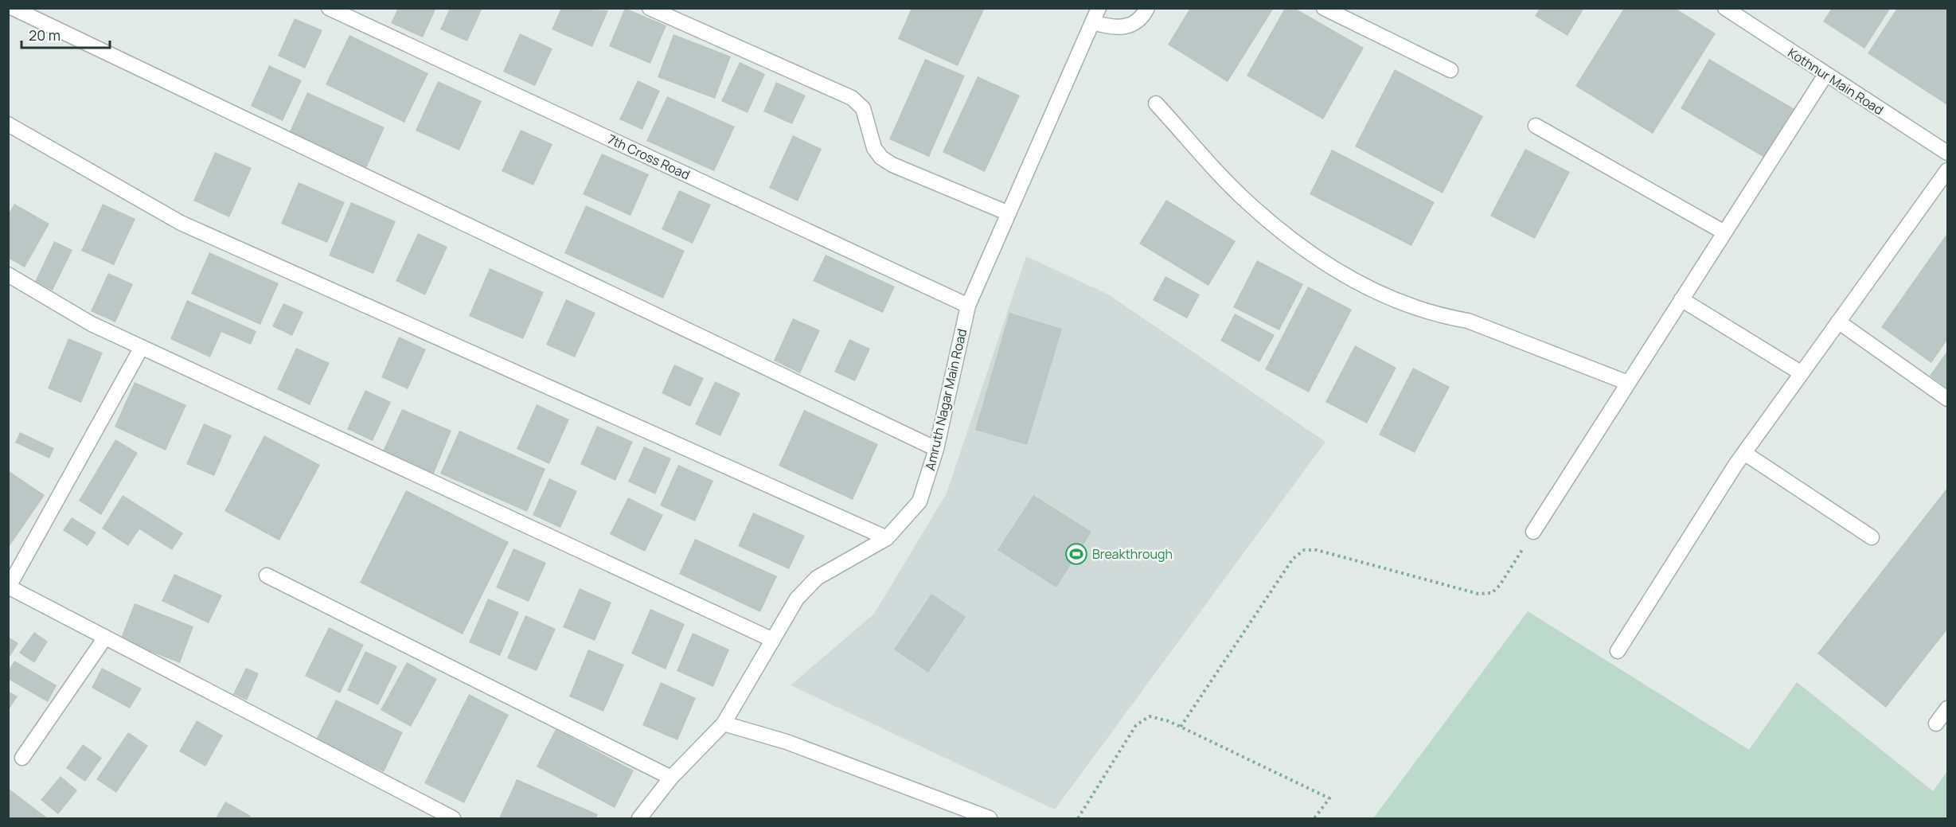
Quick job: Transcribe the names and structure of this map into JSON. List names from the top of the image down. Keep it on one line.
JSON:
{"streets":{"street":["Kothnur Main Road","7th Cross Road","Amruth Nagar Main Road"]},"crossings":[["7th Cross Road","Amruth Nagar Main Road"]],"places":{"sports":["Breakthrough"]},"scale_bar":"20 m"}
